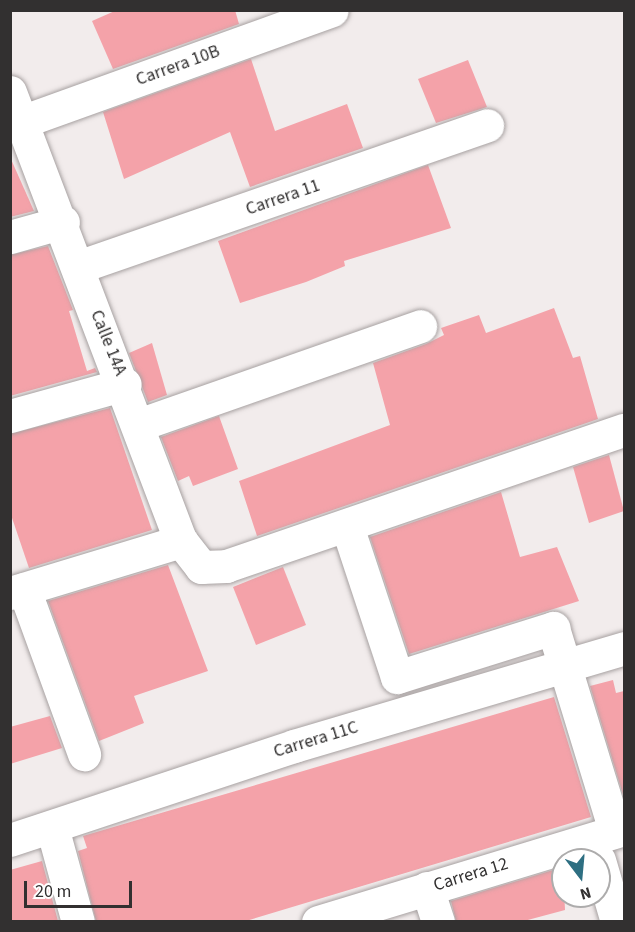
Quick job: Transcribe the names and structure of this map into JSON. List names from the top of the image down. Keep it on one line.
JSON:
{"streets":{"street":["Carrera 10B","Carrera 11","Calle 14A","Carrera 11C","Carrera 12"]},"crossings":[["Carrera 10B","Calle 14A"],["Carrera 11","Calle 14A"]],"scale_bar":"20 m","north":"bottom"}
